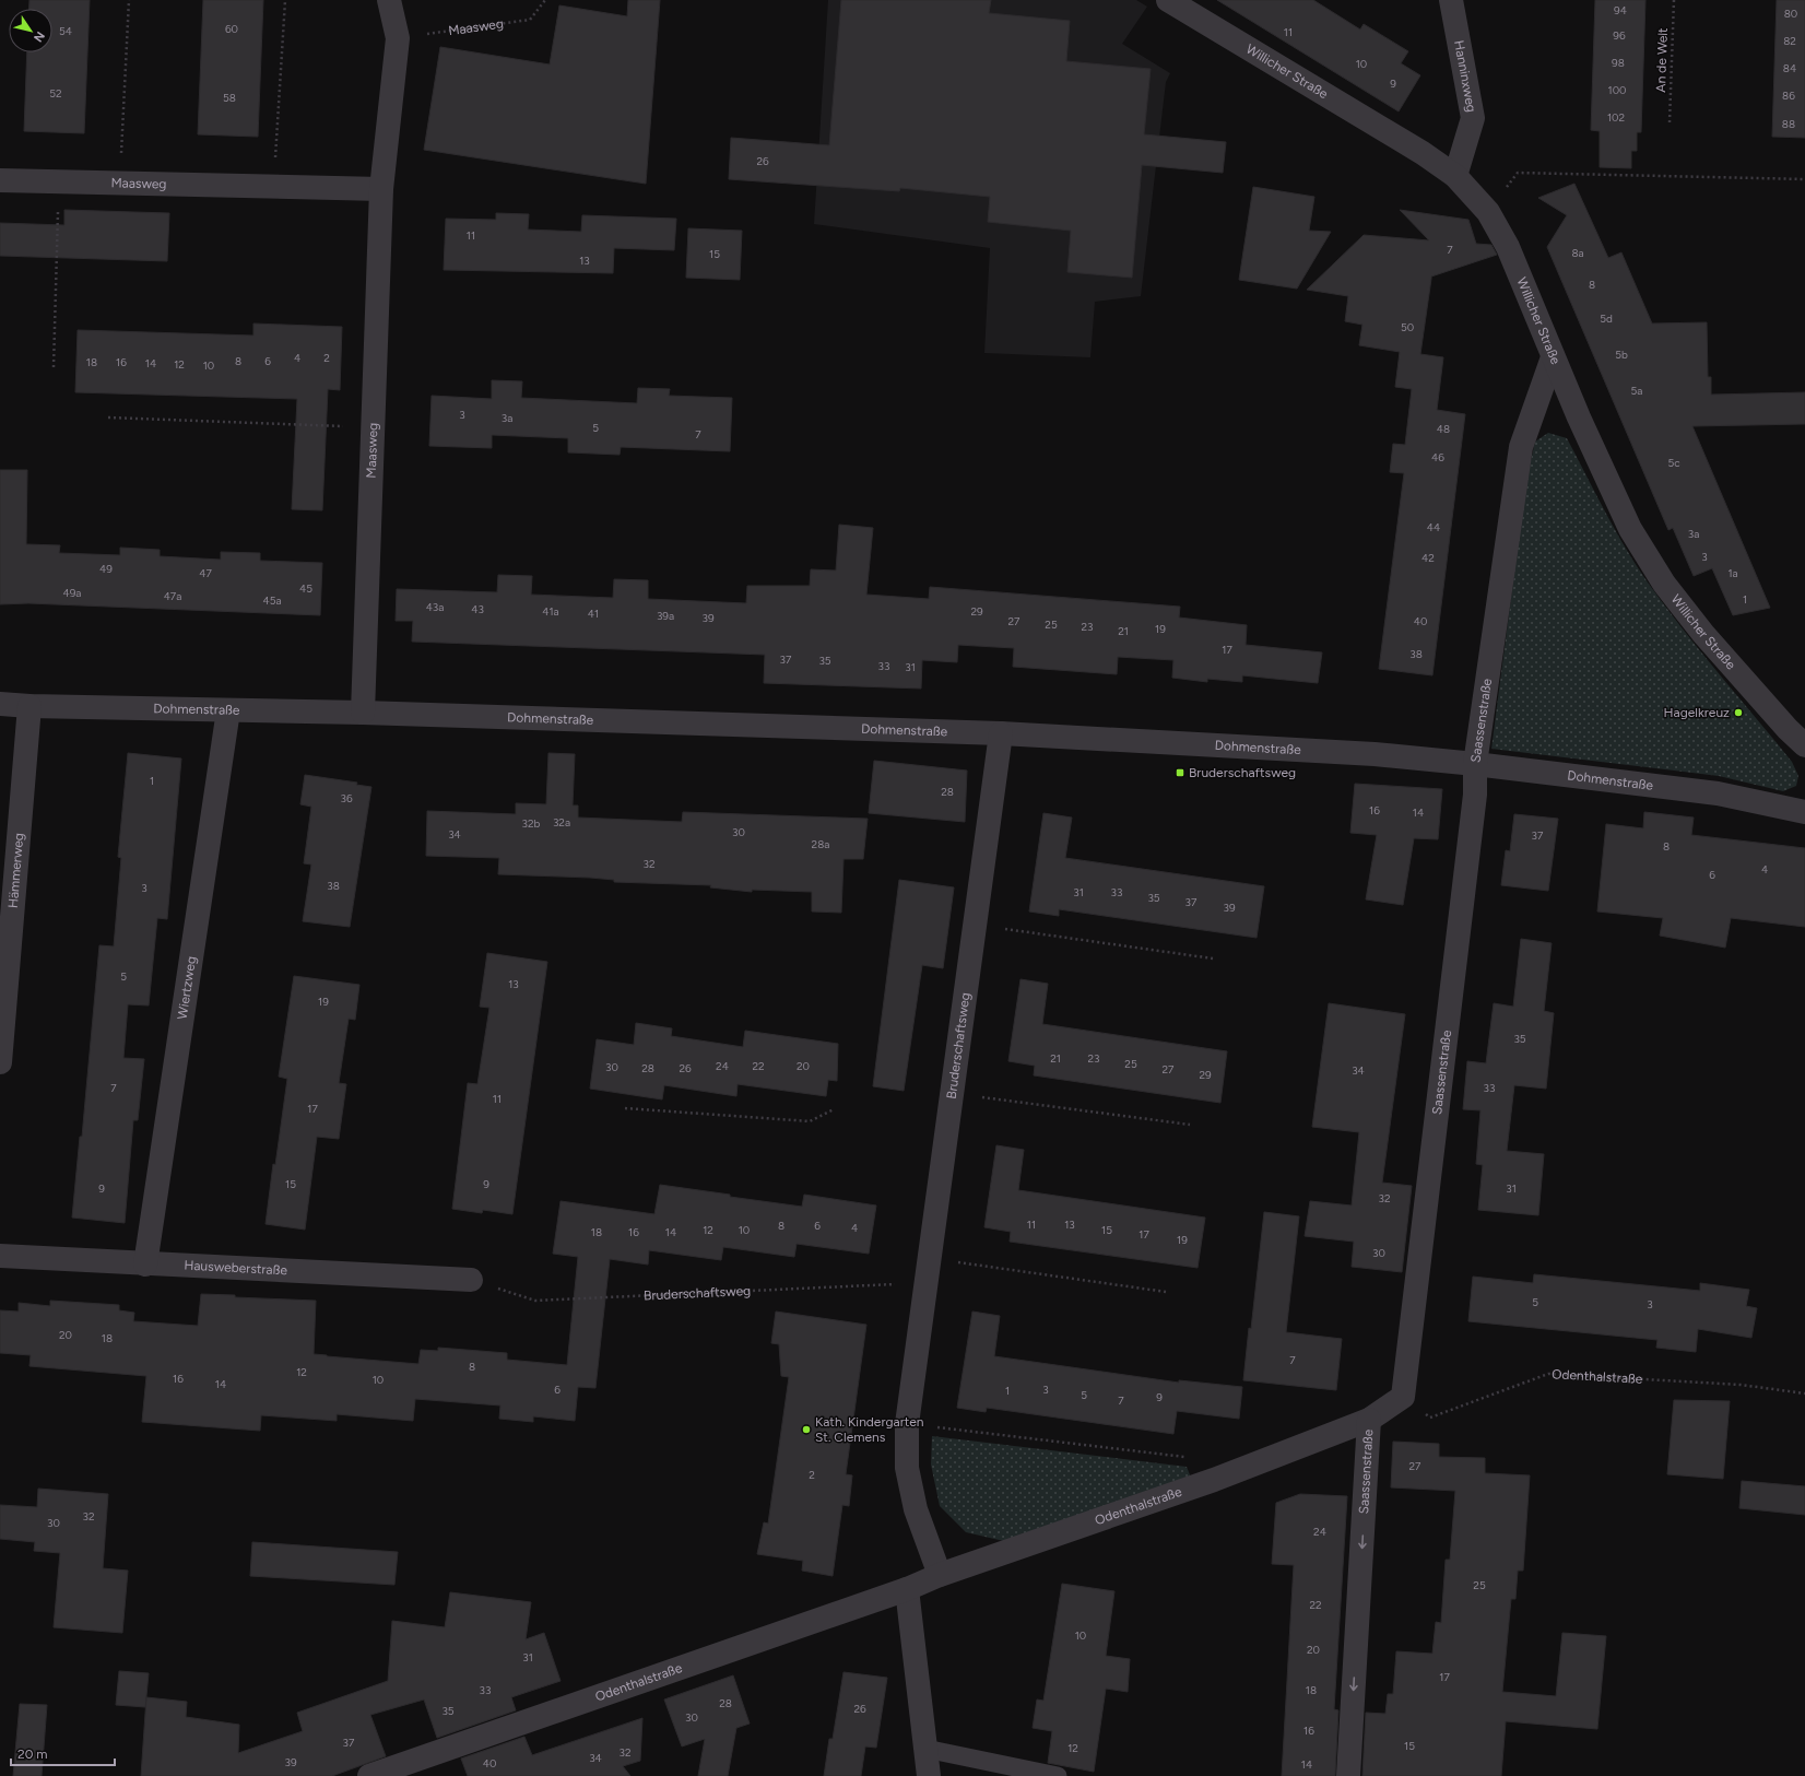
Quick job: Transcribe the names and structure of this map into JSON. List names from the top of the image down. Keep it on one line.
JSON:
{"streets":{"street":["Maasweg","Willicher Straße","Hanninxweg","Dohmenstraße","Saassenstraße","Hämmerweg","Wiertzweg","Bruderschaftsweg","Hausweberstraße","Odenthalstraße"],"path":["An de Welt"]},"crossings":[["Maasweg","Dohmenstraße"],["Willicher Straße","Hanninxweg"],["Willicher Straße","Saassenstraße"],["Dohmenstraße","Saassenstraße"],["Dohmenstraße","Hämmerweg"],["Dohmenstraße","Wiertzweg"],["Dohmenstraße","Bruderschaftsweg"],["Saassenstraße","Odenthalstraße"],["Wiertzweg","Hausweberstraße"],["Bruderschaftsweg","Hausweberstraße"],["Bruderschaftsweg","Odenthalstraße"]],"places":{"other":["Hagelkreuz","Kath. Kindergarten St. Clemens"],"transit":["Bruderschaftsweg"]},"house_numbers":["94","80","60","54","11","96","82","98","10","84","9","100","52","86","58","102","88","26","11","7","8a","15","13","8","5d","50","5b","4","2","8","6","18","16","14","12","10","5a","3","3a","5","48","7","46","5c","44","3a","3","42","49","47","1a","45","49a","47a","1","45a","43a","43","41a","29","41","39a","39","27","40","25","23","19","21","17","38","37","35","33","31","1","28","36","16","14","32a","32b","30","34","37","28a","8","32","4","6","38","3","31","33","35","37","39","5","13","19","35","21","23","25","24","22","20","30","28","26","27","34","29","7","33","11","17","15","9","9","31","32","11","13","8","6","4","12","10","15","18","16","14","17","19","30","5","3","20","18","7","8","12","16","10","14","6","3","1","5","9","7","27","2","32","30","24","25","22","10","20","31","17","33","18","28","26","35","30","16","37","15","12","32","34","39","40","14"],"scale_bar":"20 m","north":"bottom right"}
